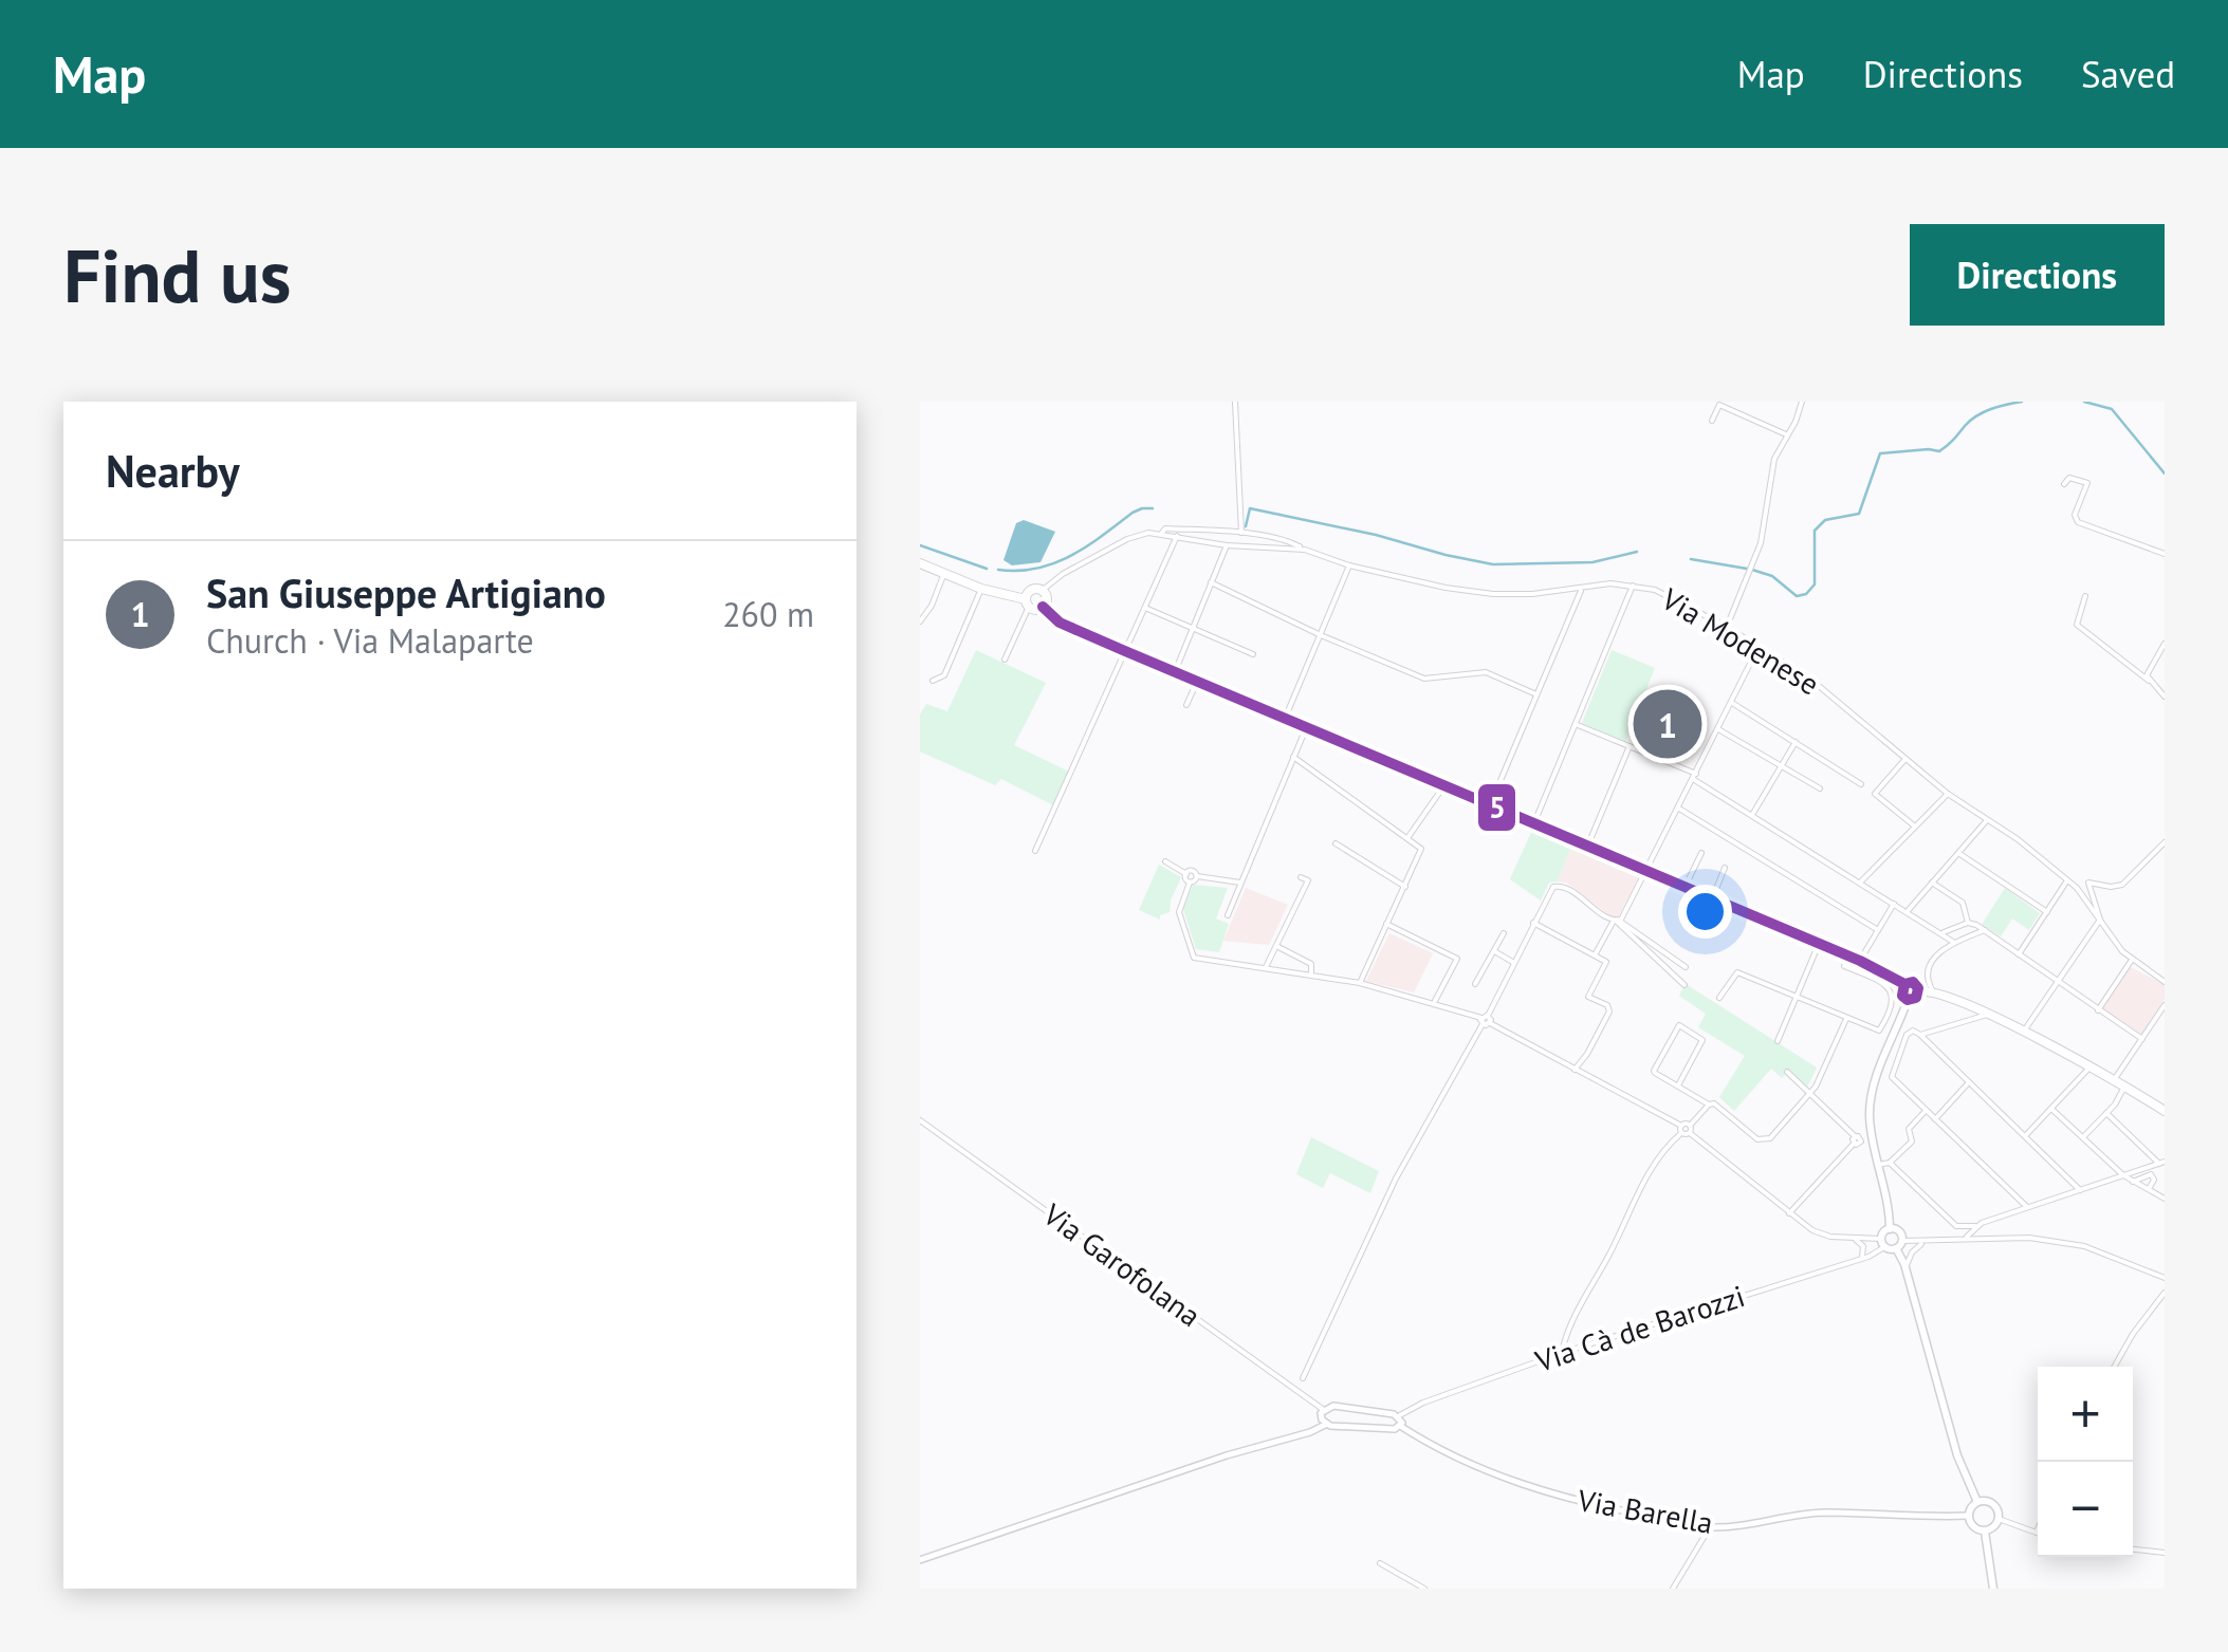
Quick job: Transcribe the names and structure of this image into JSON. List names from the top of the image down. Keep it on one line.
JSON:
{"streets":{"street":["Via Modenese","Via Garofolana","Via Cà de Barozzi","Via Barella"]},"lines":["transit line 5"],"page":{"header":"Map","nav":["Map","Directions","Saved"],"buttons":"Directions","title":"Find us","heading":"Nearby","list":[{"mark":"1","name":"San Giuseppe Artigiano","note":"Church · Via Malaparte","value":"260 m"}],"pins":"1","map_buttons":["+","−"]}}
